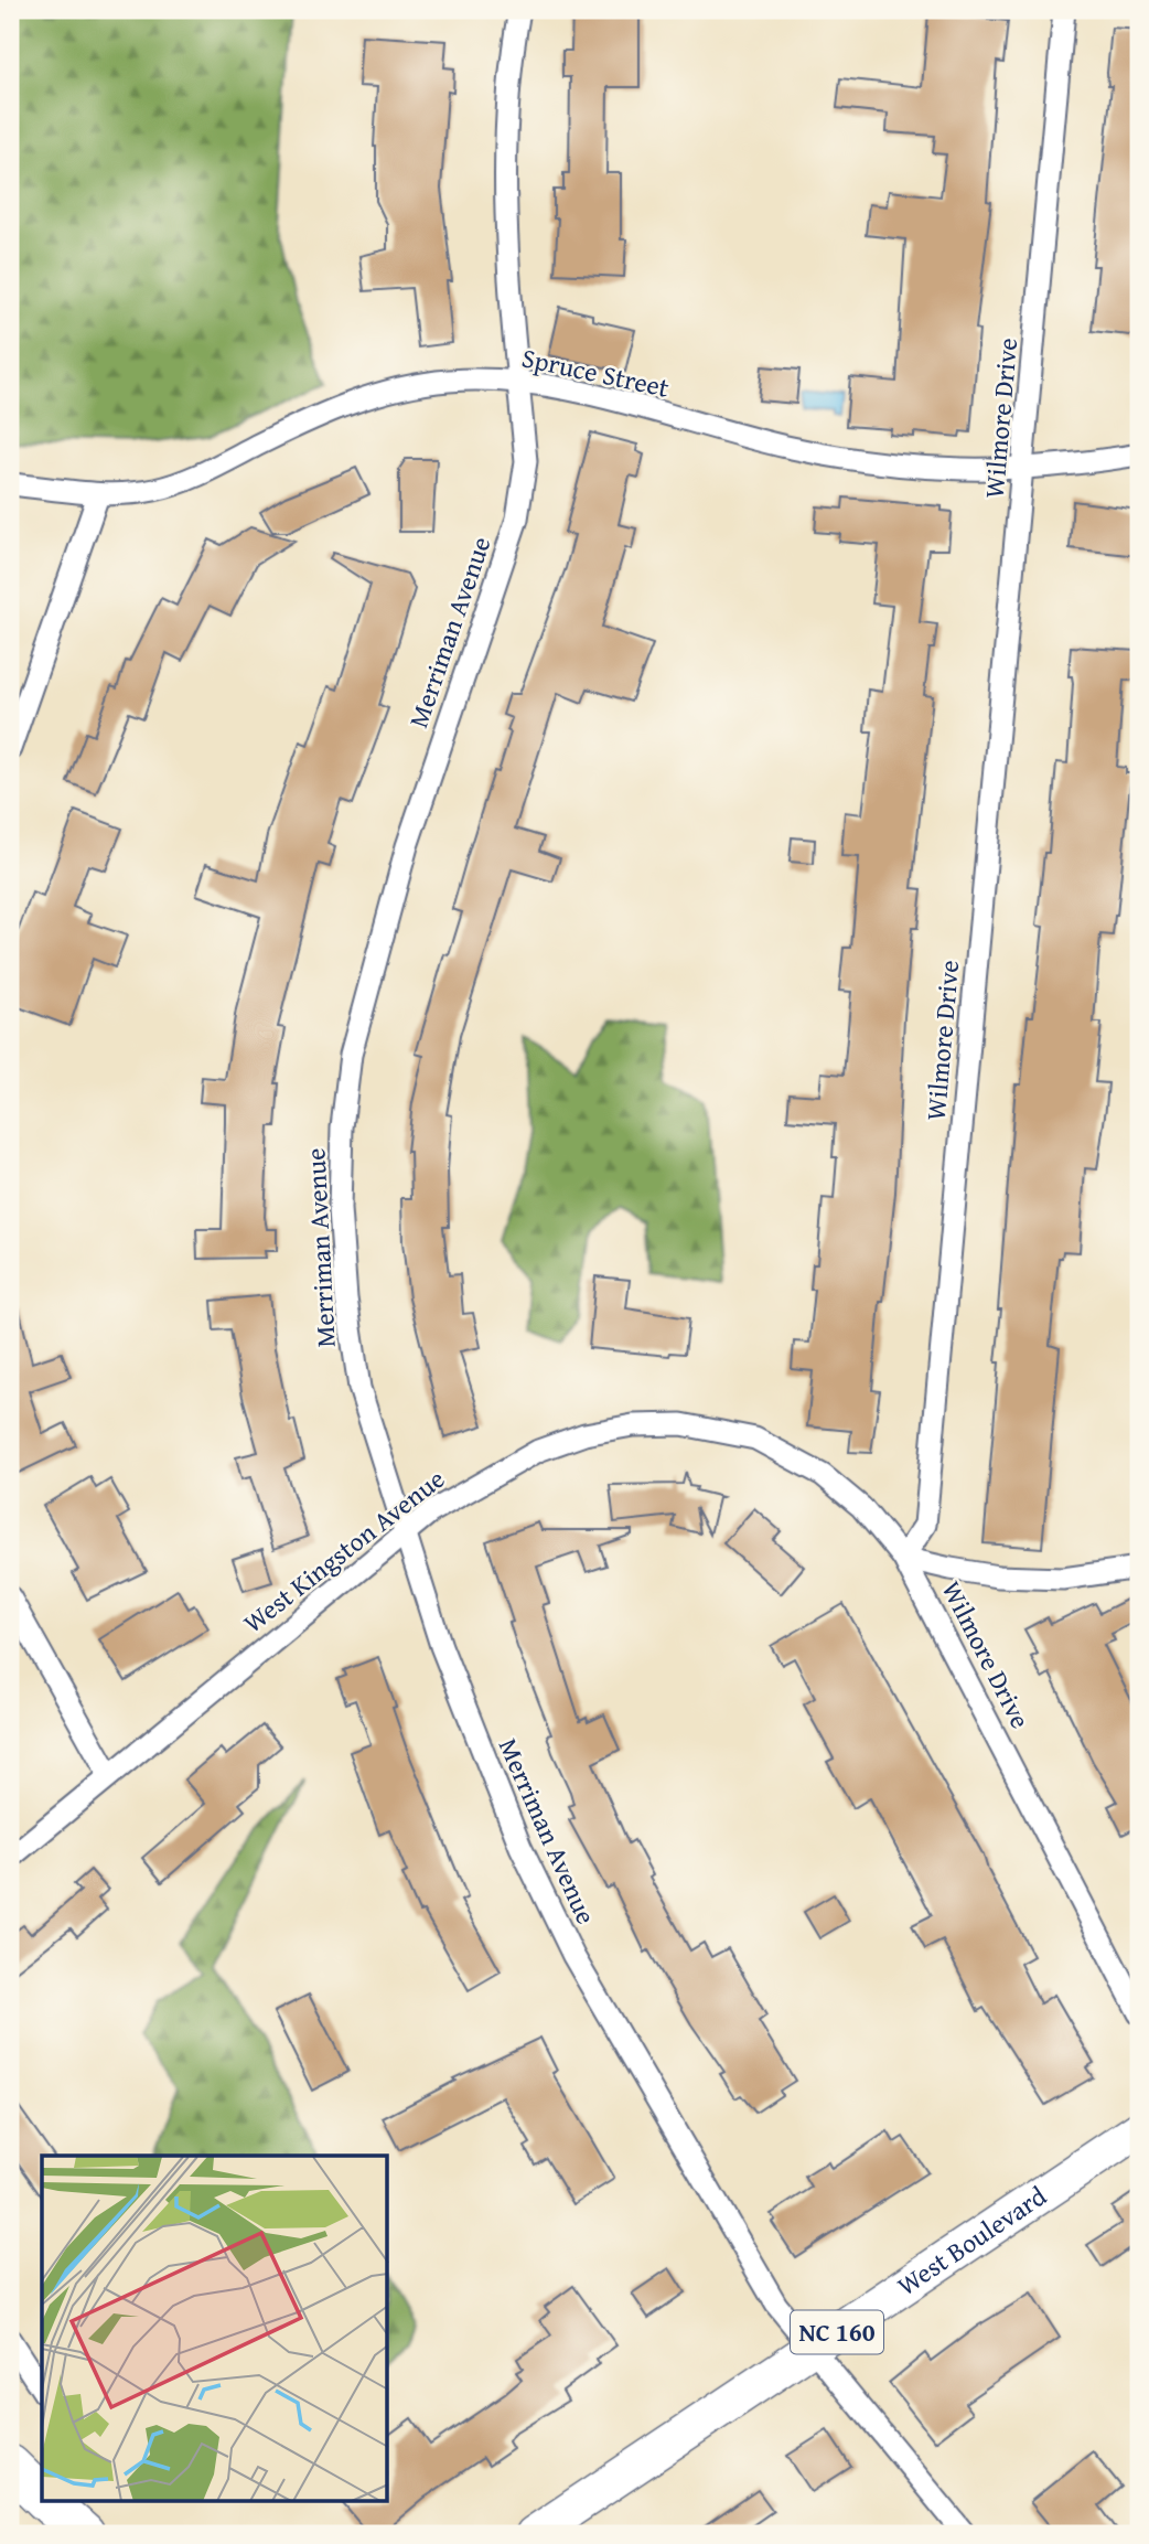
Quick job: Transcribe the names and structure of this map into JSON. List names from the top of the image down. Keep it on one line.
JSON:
{"streets":{"main road":["West Boulevard","NC 160"],"street":["Spruce Street","Wilmore Drive","Merriman Avenue","West Kingston Avenue"]},"crossings":[["Spruce Street","Wilmore Drive"],["Spruce Street","Merriman Avenue"],["Wilmore Drive","West Kingston Avenue"],["Merriman Avenue","West Kingston Avenue"],["Merriman Avenue","West Boulevard"]]}
